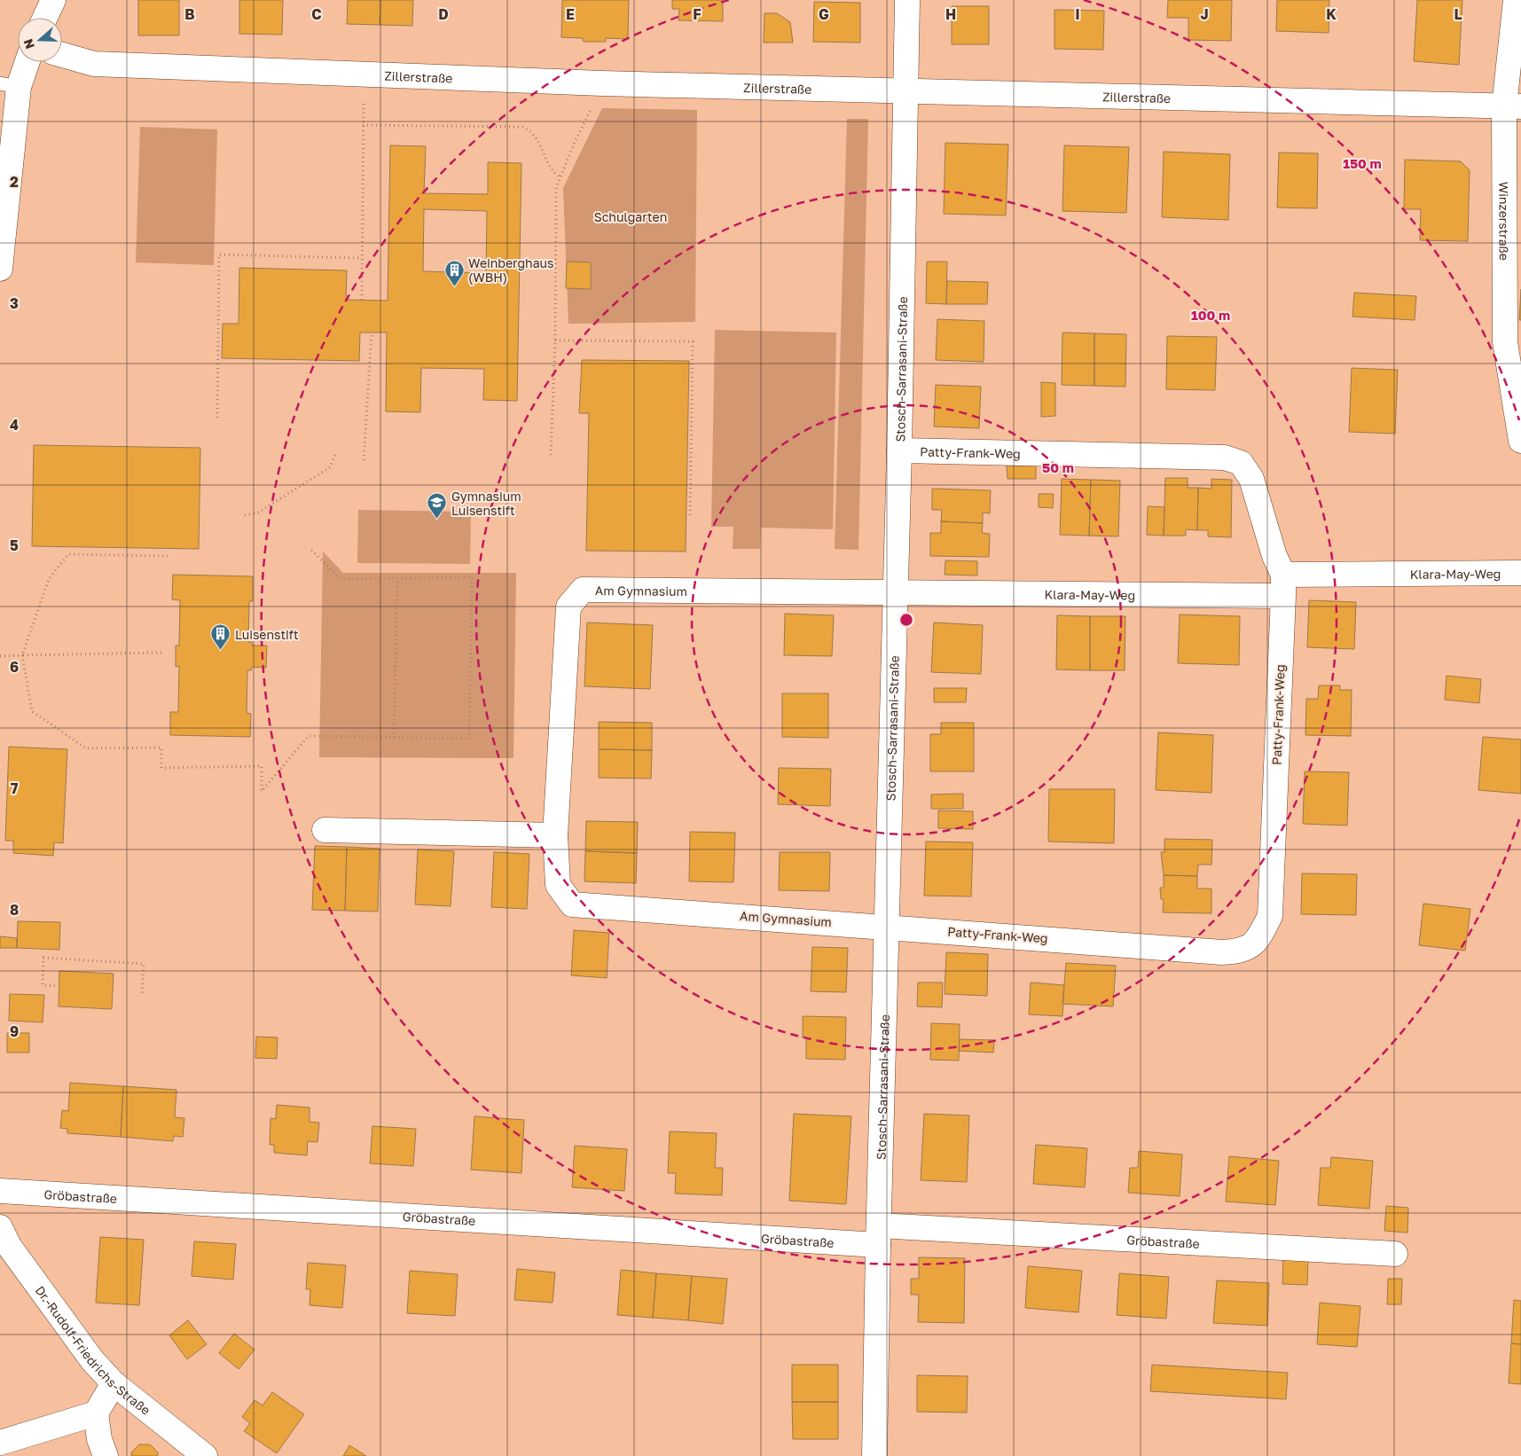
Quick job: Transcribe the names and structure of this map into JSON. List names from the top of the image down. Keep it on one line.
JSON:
{"streets":{"street":["Zillerstraße","Winzerstraße","Stosch-Sarrasani-Straße","Patty-Frank-Weg","Klara-May-Weg","Am Gymnasium","Gröbastraße","Dr.-Rudolf-Friedrichs-Straße"]},"crossings":[["Zillerstraße","Winzerstraße"],["Zillerstraße","Stosch-Sarrasani-Straße"],["Stosch-Sarrasani-Straße","Patty-Frank-Weg"],["Stosch-Sarrasani-Straße","Klara-May-Weg"],["Stosch-Sarrasani-Straße","Am Gymnasium"],["Stosch-Sarrasani-Straße","Gröbastraße"],["Patty-Frank-Weg","Klara-May-Weg"],["Patty-Frank-Weg","Am Gymnasium"],["Klara-May-Weg","Am Gymnasium"]],"parks":["Schulgarten"],"places":{"building":["Weinberghaus (WBH)","Luisenstift"],"school or university":["Gymnasium Luisenstift"]},"north":"left","grid":{"columns":["B","C","D","E","F","G","H","I","J","K","L"],"rows":["2","3","4","5","6","7","8","9"]},"rings":["150 m","100 m","50 m"]}
